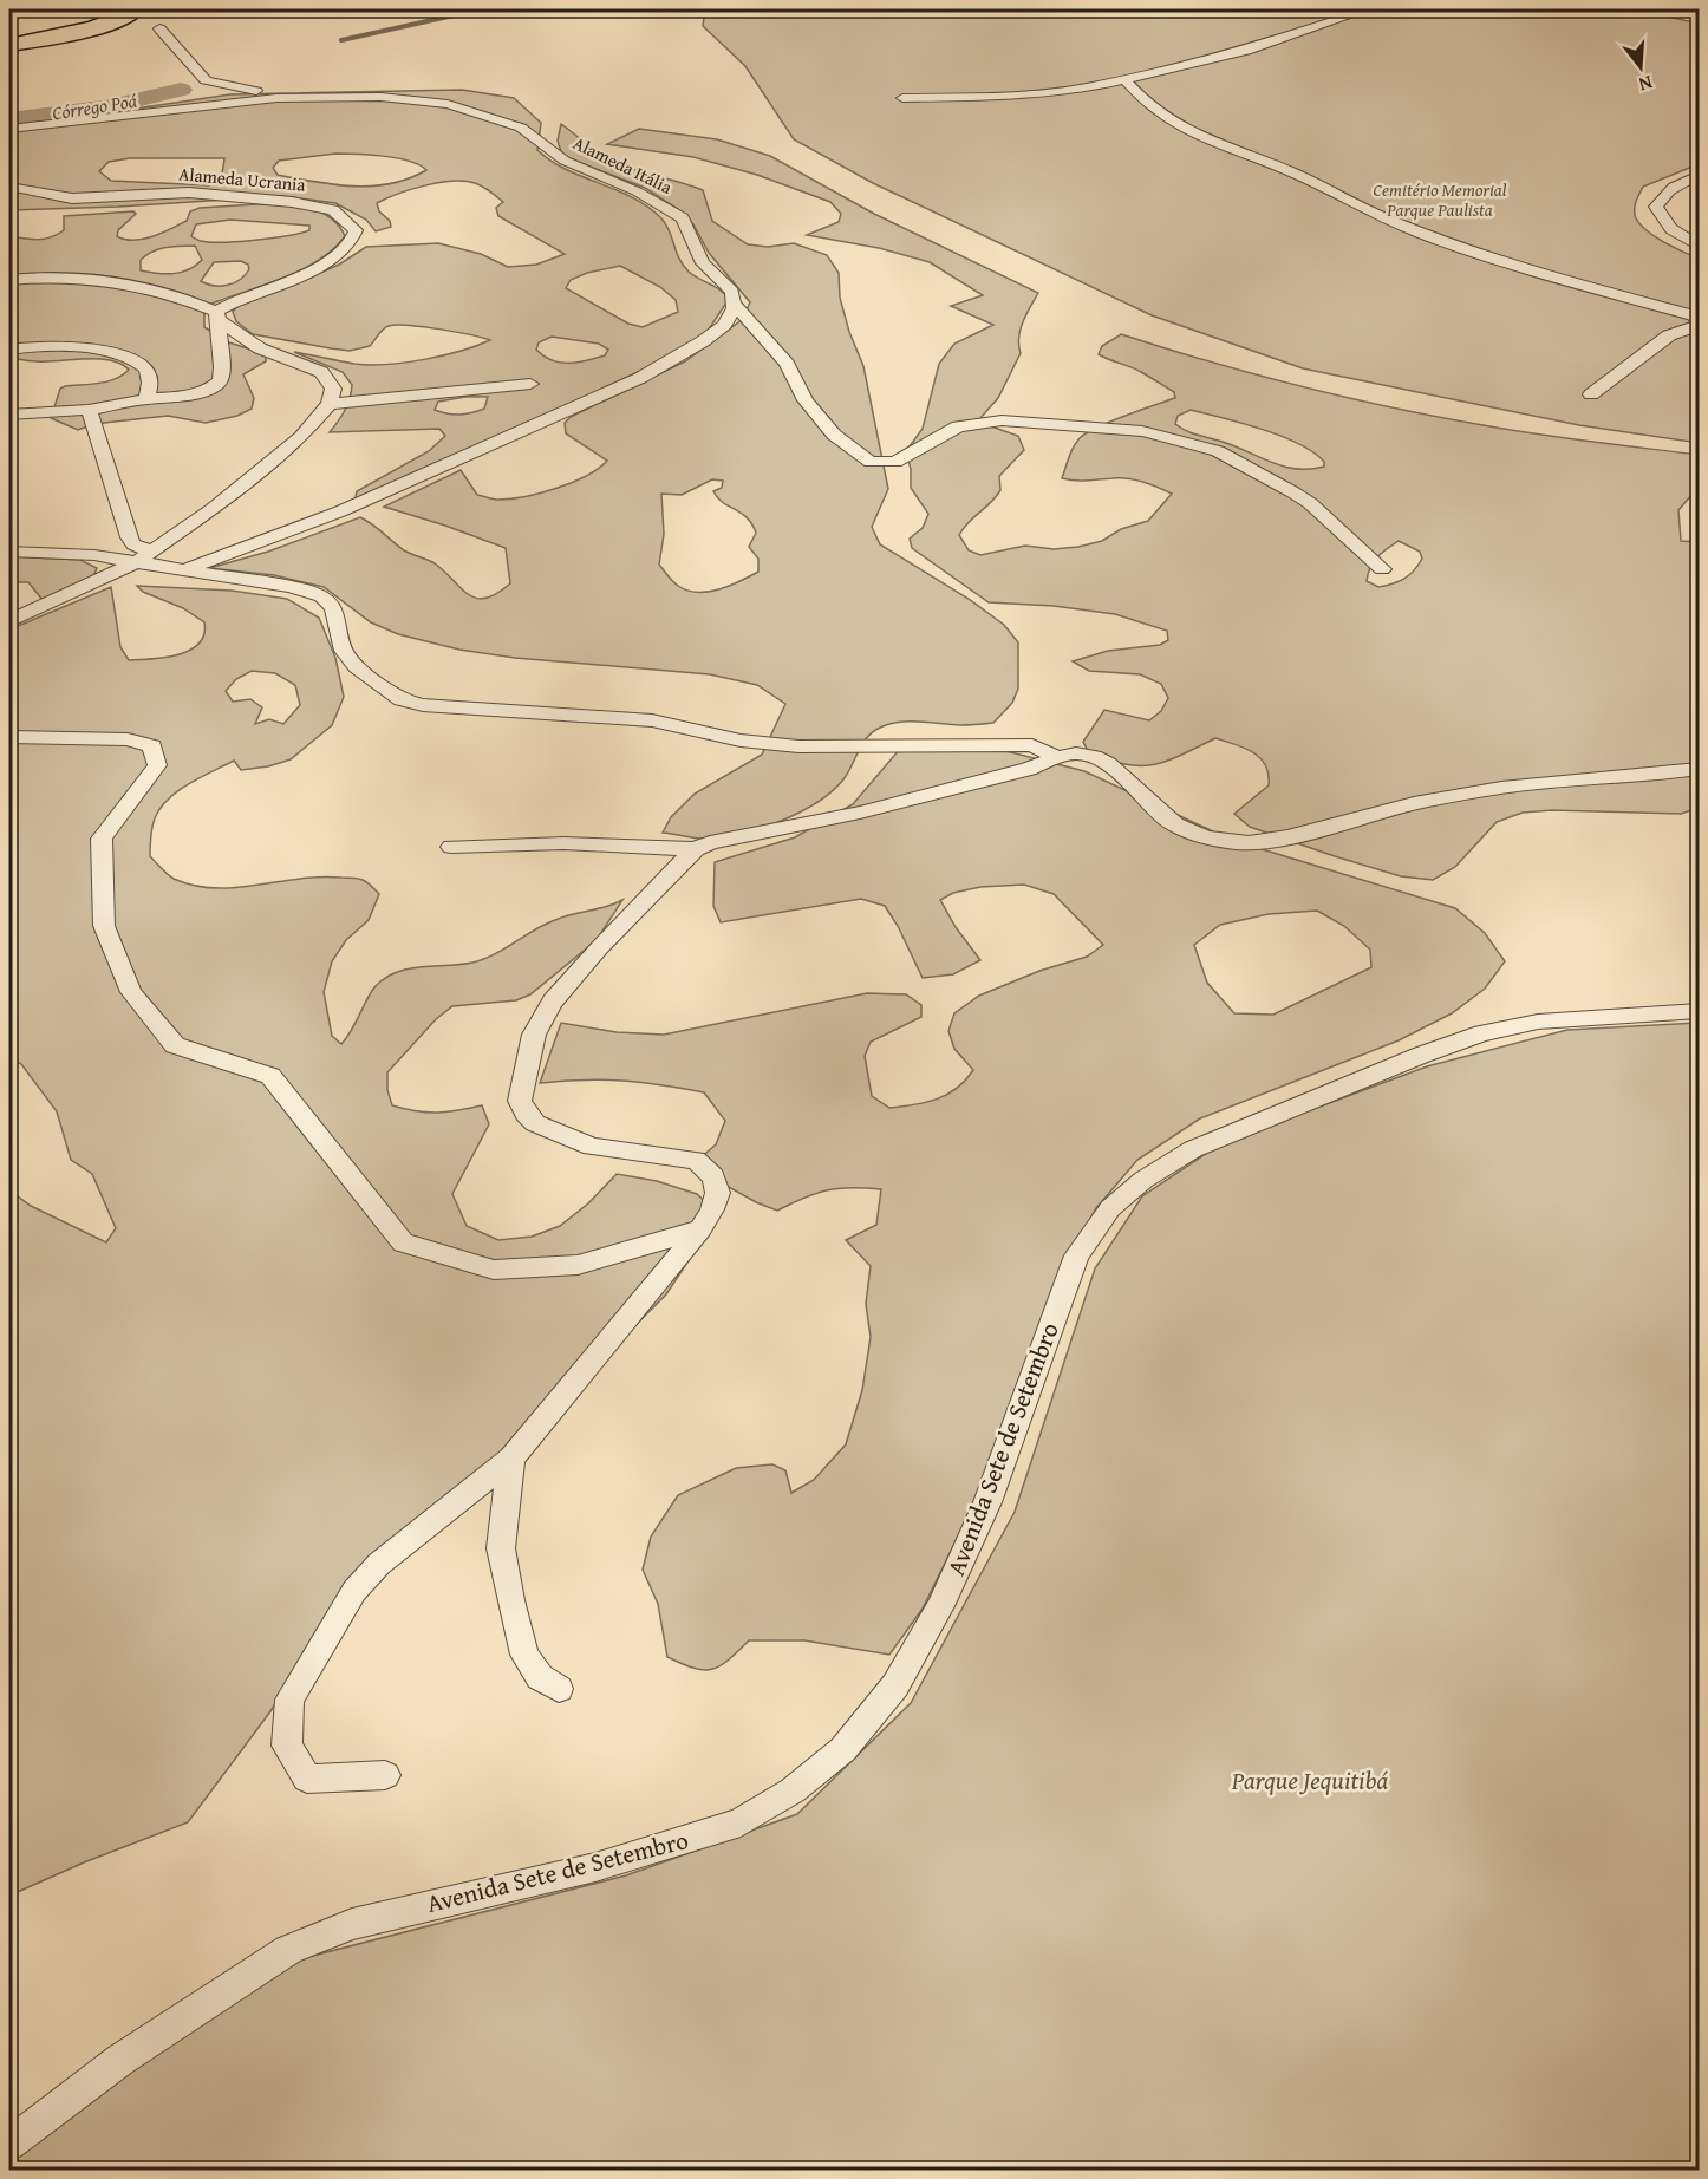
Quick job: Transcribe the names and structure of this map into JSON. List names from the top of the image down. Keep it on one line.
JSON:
{"streets":{"street":["Alameda Itália","Alameda Ucrania","Avenida Sete de Setembro"]},"water":["Córrego Poá"],"parks":["Cemitério Memorial Parque Paulista","Parque Jequitibá"],"north":"bottom"}
